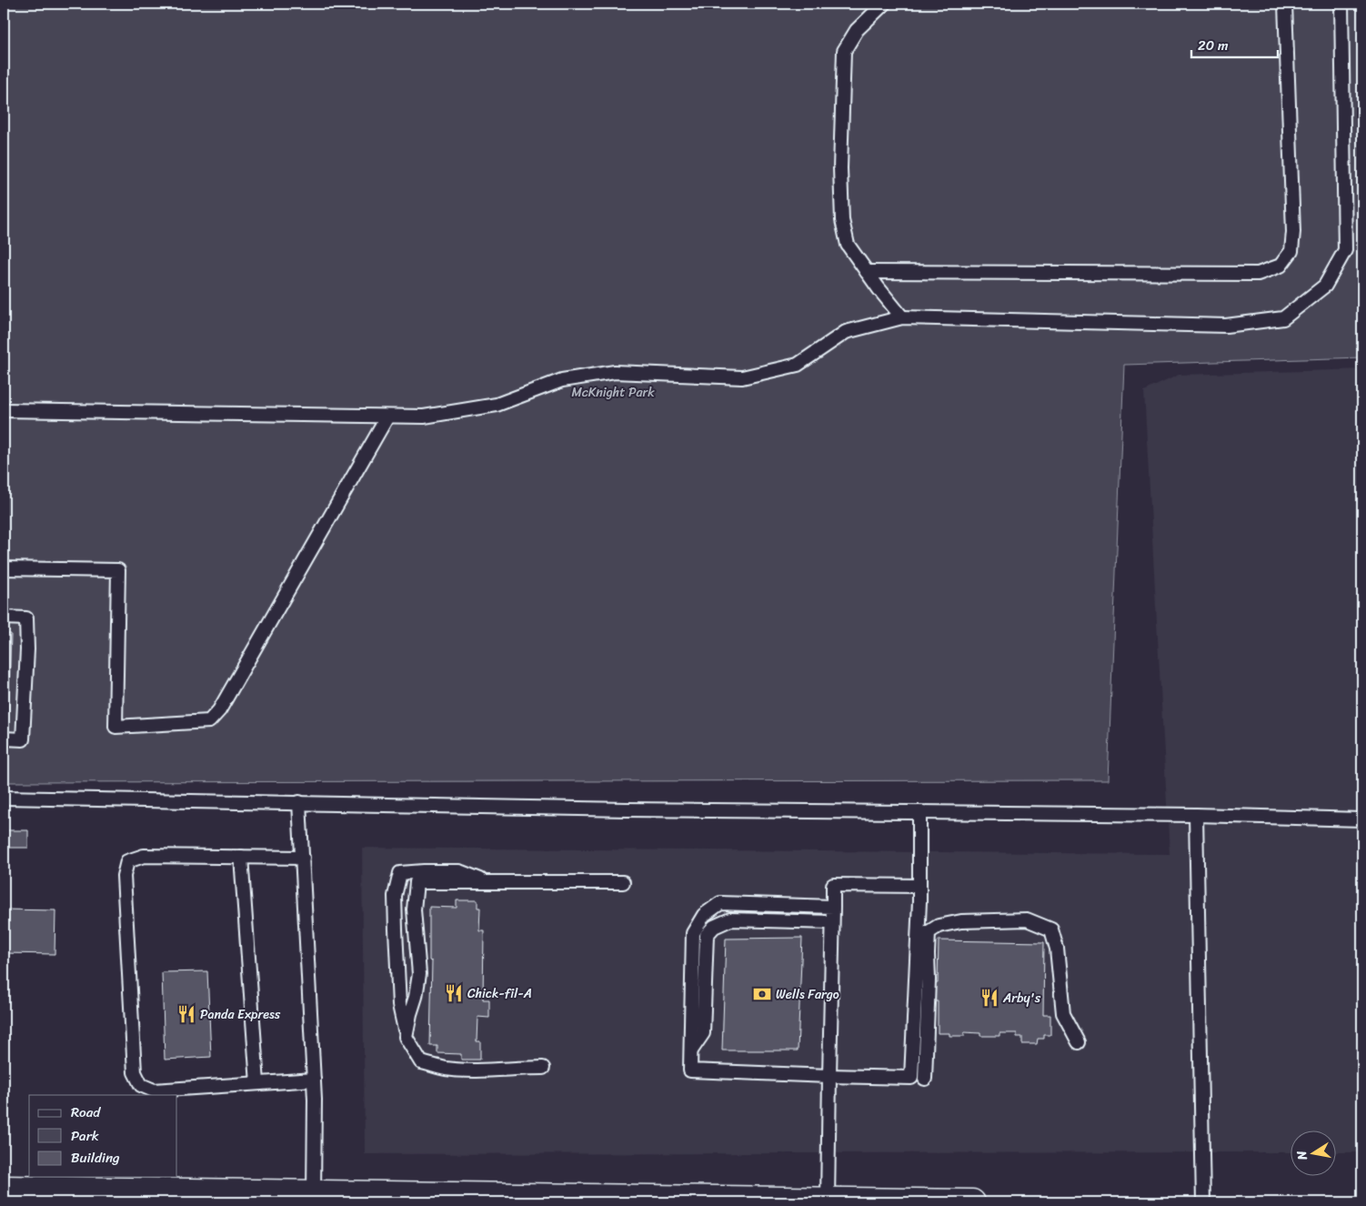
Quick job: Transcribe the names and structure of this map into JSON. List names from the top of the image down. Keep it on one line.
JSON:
{"parks":["McKnight Park"],"places":{"restaurant":["Chick-fil-A","Arby's","Panda Express"],"bank":["Wells Fargo"]},"legend":["Road","Park","Building"],"scale_bar":"20 m","north":"left"}
